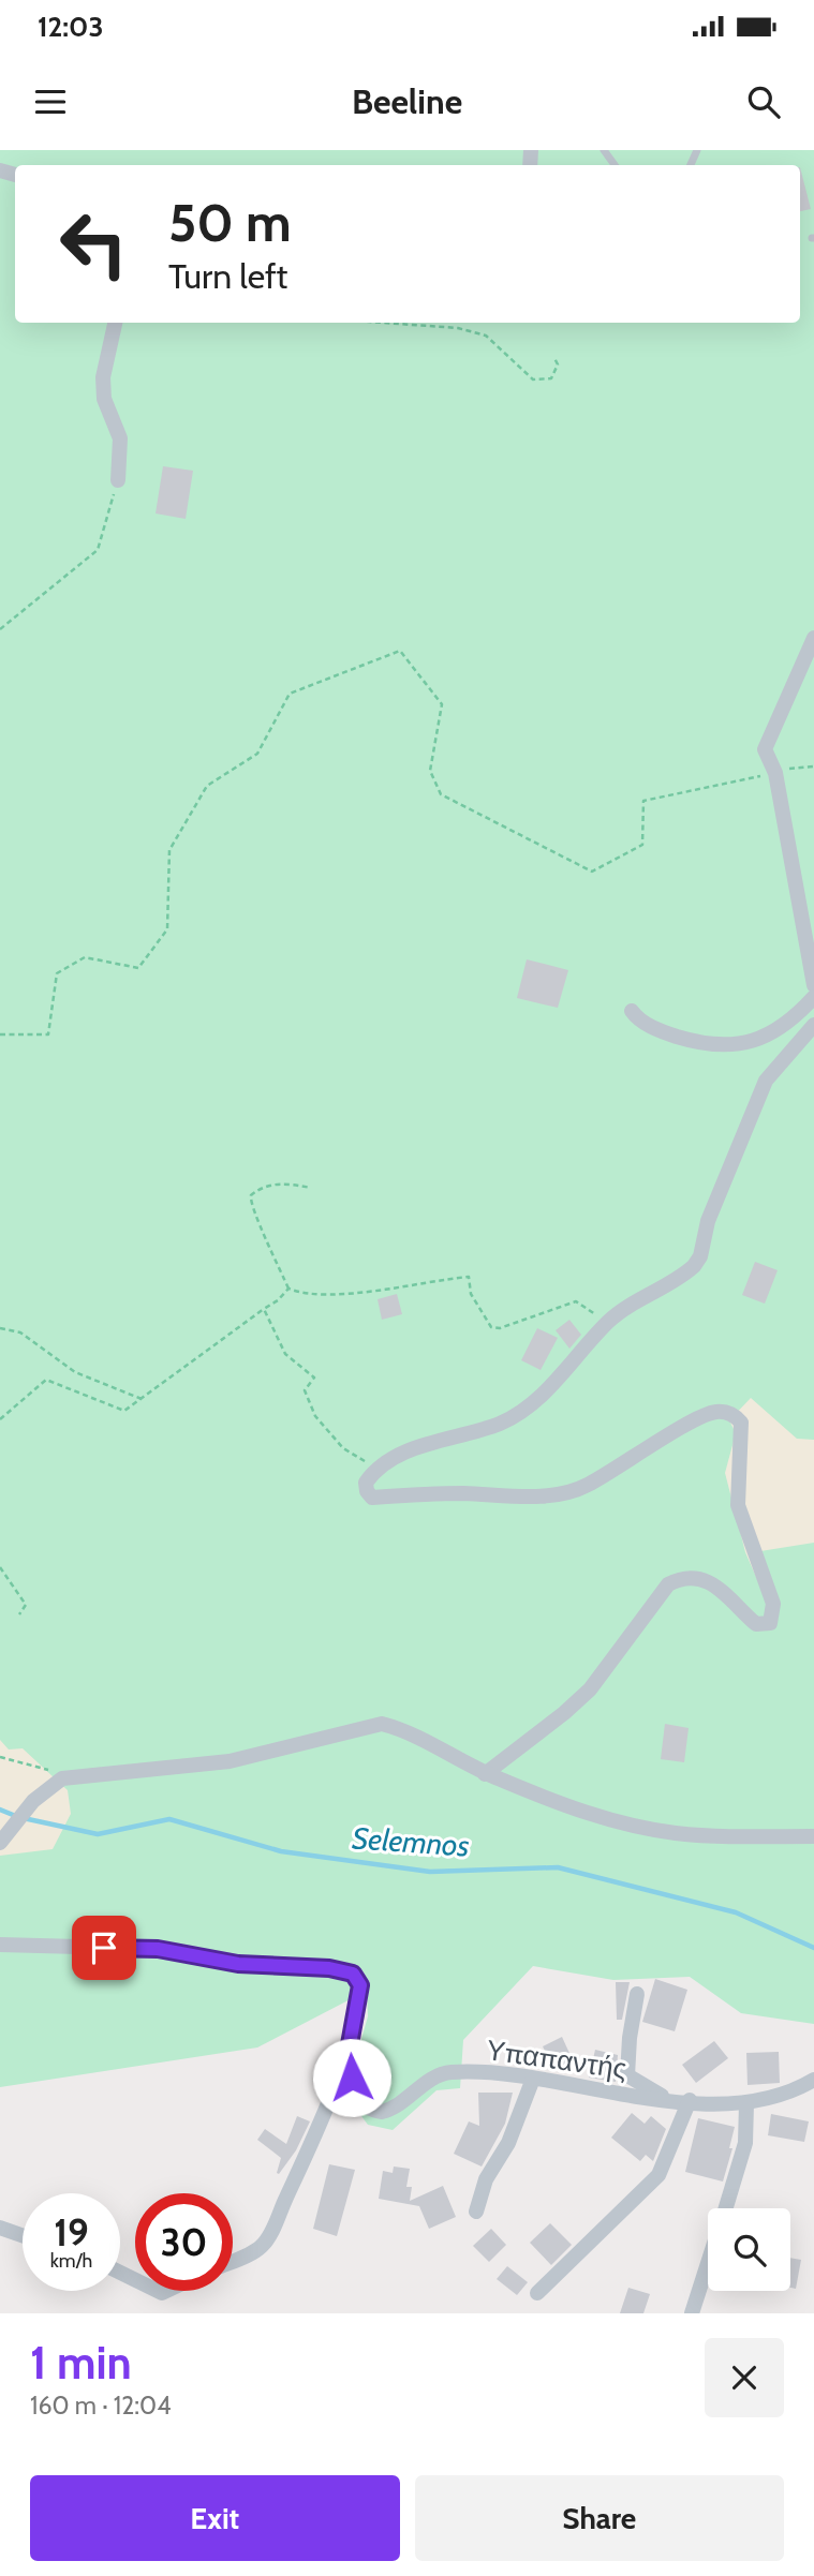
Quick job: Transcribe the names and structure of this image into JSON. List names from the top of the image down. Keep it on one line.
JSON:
{"streets":{"street":["Υπαπαντής"]},"water":["Selemnos"],"page":{"status":"12:03","header":"Beeline","turn":["50 m","Turn left"],"speed":"19 km/h","limit":"30","heading":["1 min","160 m · 12:04"],"buttons":["Exit","Share"]}}
